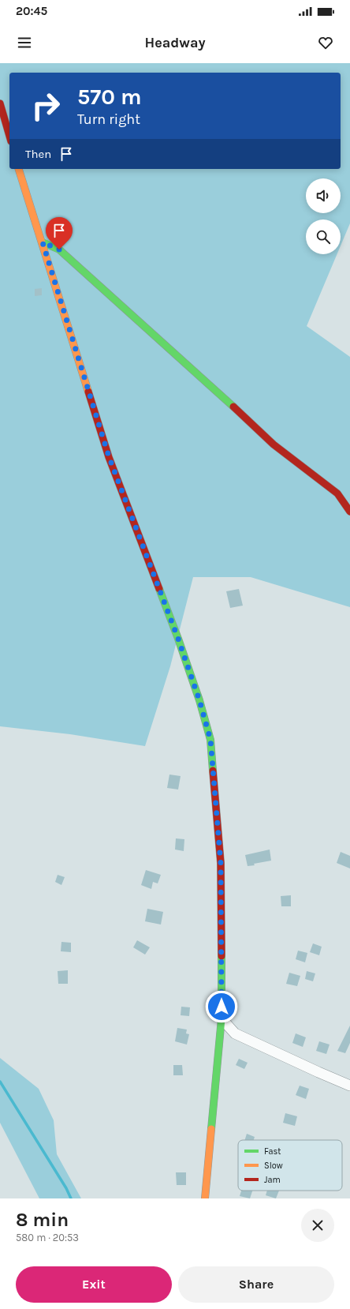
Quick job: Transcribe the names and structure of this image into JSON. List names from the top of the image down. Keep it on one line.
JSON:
{"legend":["Fast","Slow","Jam"],"page":{"status":"20:45","header":"Headway","turn":["570 m","Turn right"],"then":"Then","heading":["8 min","580 m · 20:53"],"buttons":["Exit","Share"]}}
